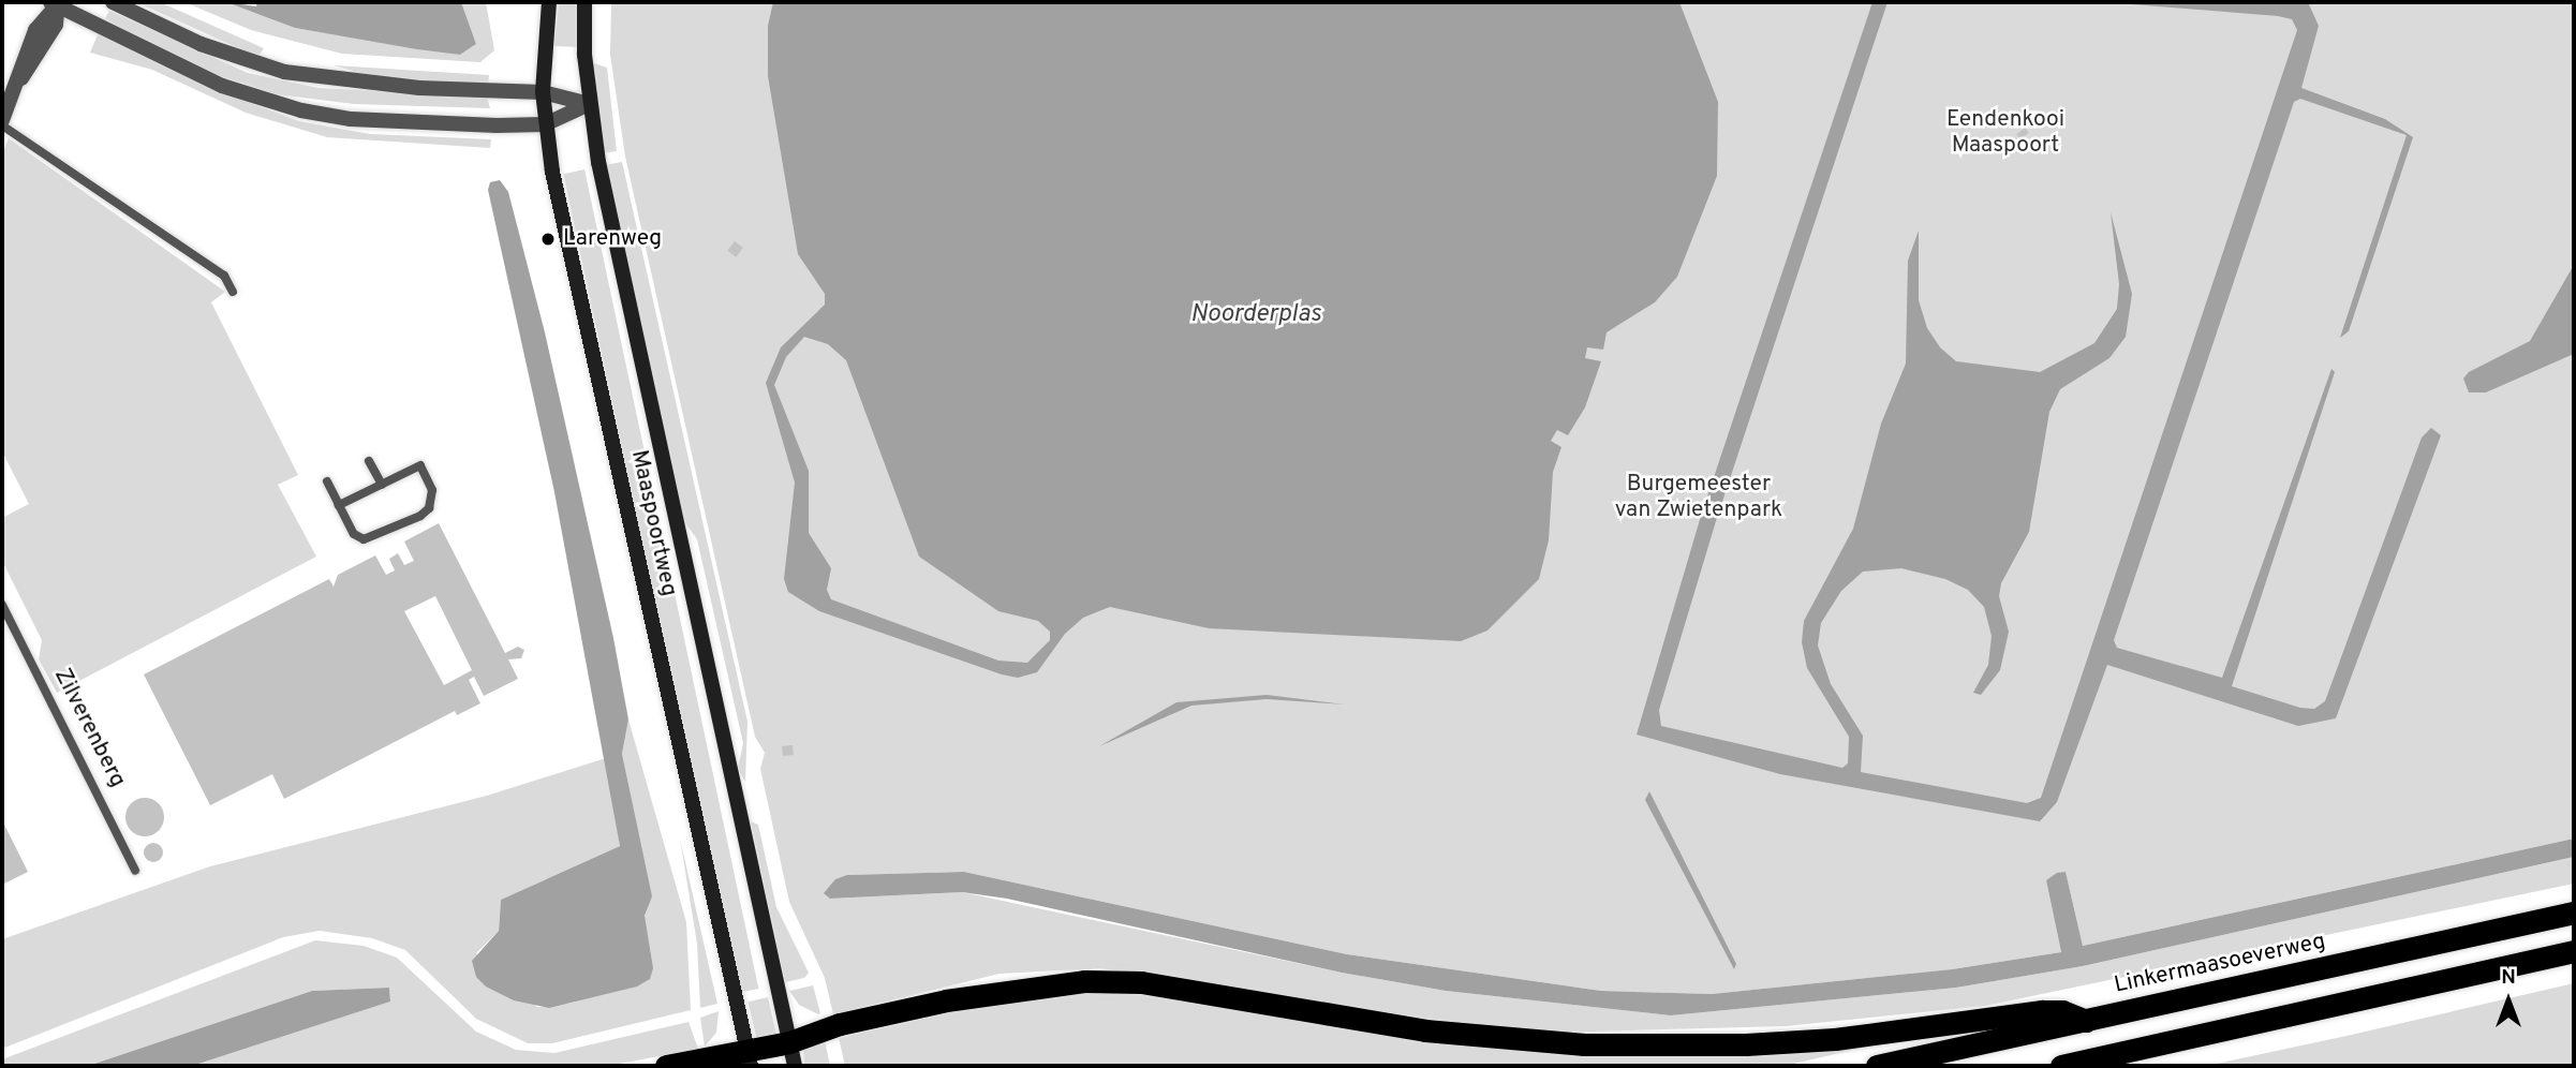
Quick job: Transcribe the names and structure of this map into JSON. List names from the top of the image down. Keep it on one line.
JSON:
{"streets":{"highway":["Linkermaasoeverweg"],"main road":["Maaspoortweg"],"lane":["Zilverenberg"]},"water":["Noorderplas"],"parks":["Eendenkooi Maaspoort","Burgemeester van Zwietenpark"],"places":["Larenweg"],"north":"top"}
